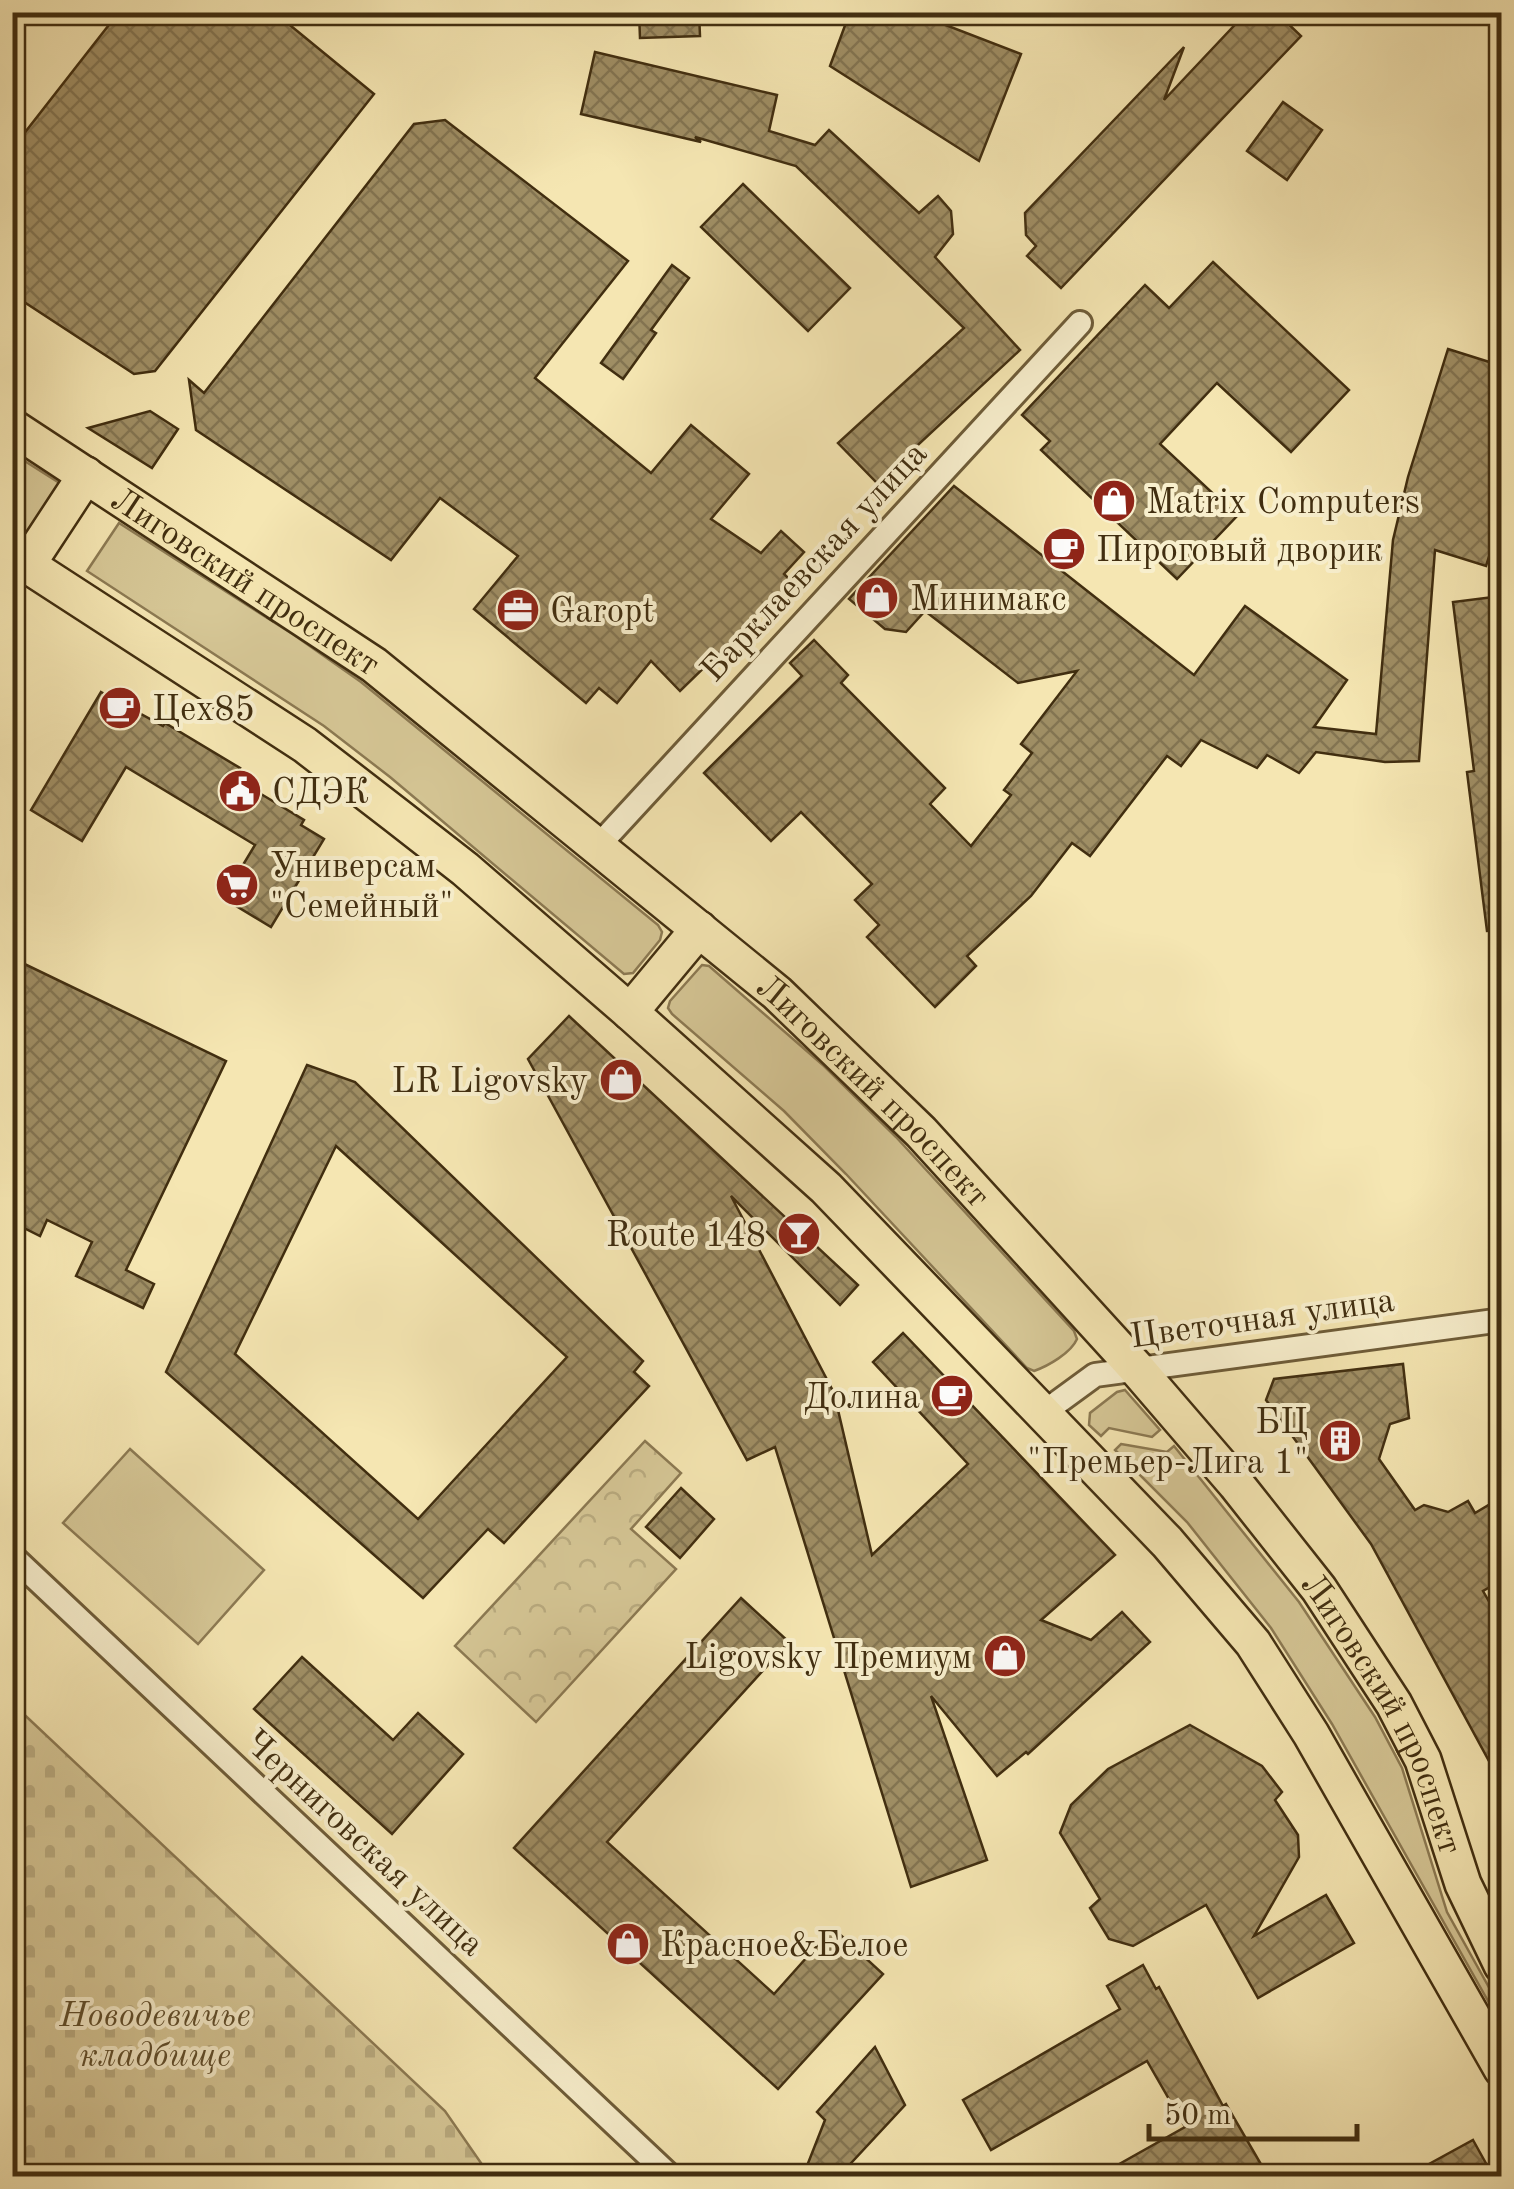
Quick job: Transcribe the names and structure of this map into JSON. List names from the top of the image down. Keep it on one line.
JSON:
{"streets":{"main road":["Лиговский проспект"],"street":["Барклаевская улица","Цветочная улица","Черниговская улица"]},"crossings":[["Барклаевская улица","Лиговский проспект"],["Лиговский проспект","Цветочная улица"]],"parks":["Новодевичье кладбище"],"places":{"shop":["Matrix Computers","Минимакс","LR Ligovsky","Ligovsky Премиум","Красное&Белое"],"cafe":["Пироговый дворик","Цех85","Долина"],"office":["Garopt"],"public building":["СДЭК"],"supermarket":["Универсам \"Семейный\""],"bar":["Route 148"],"building":["БЦ \"Премьер-Лига 1\""]},"scale_bar":"50 m"}
